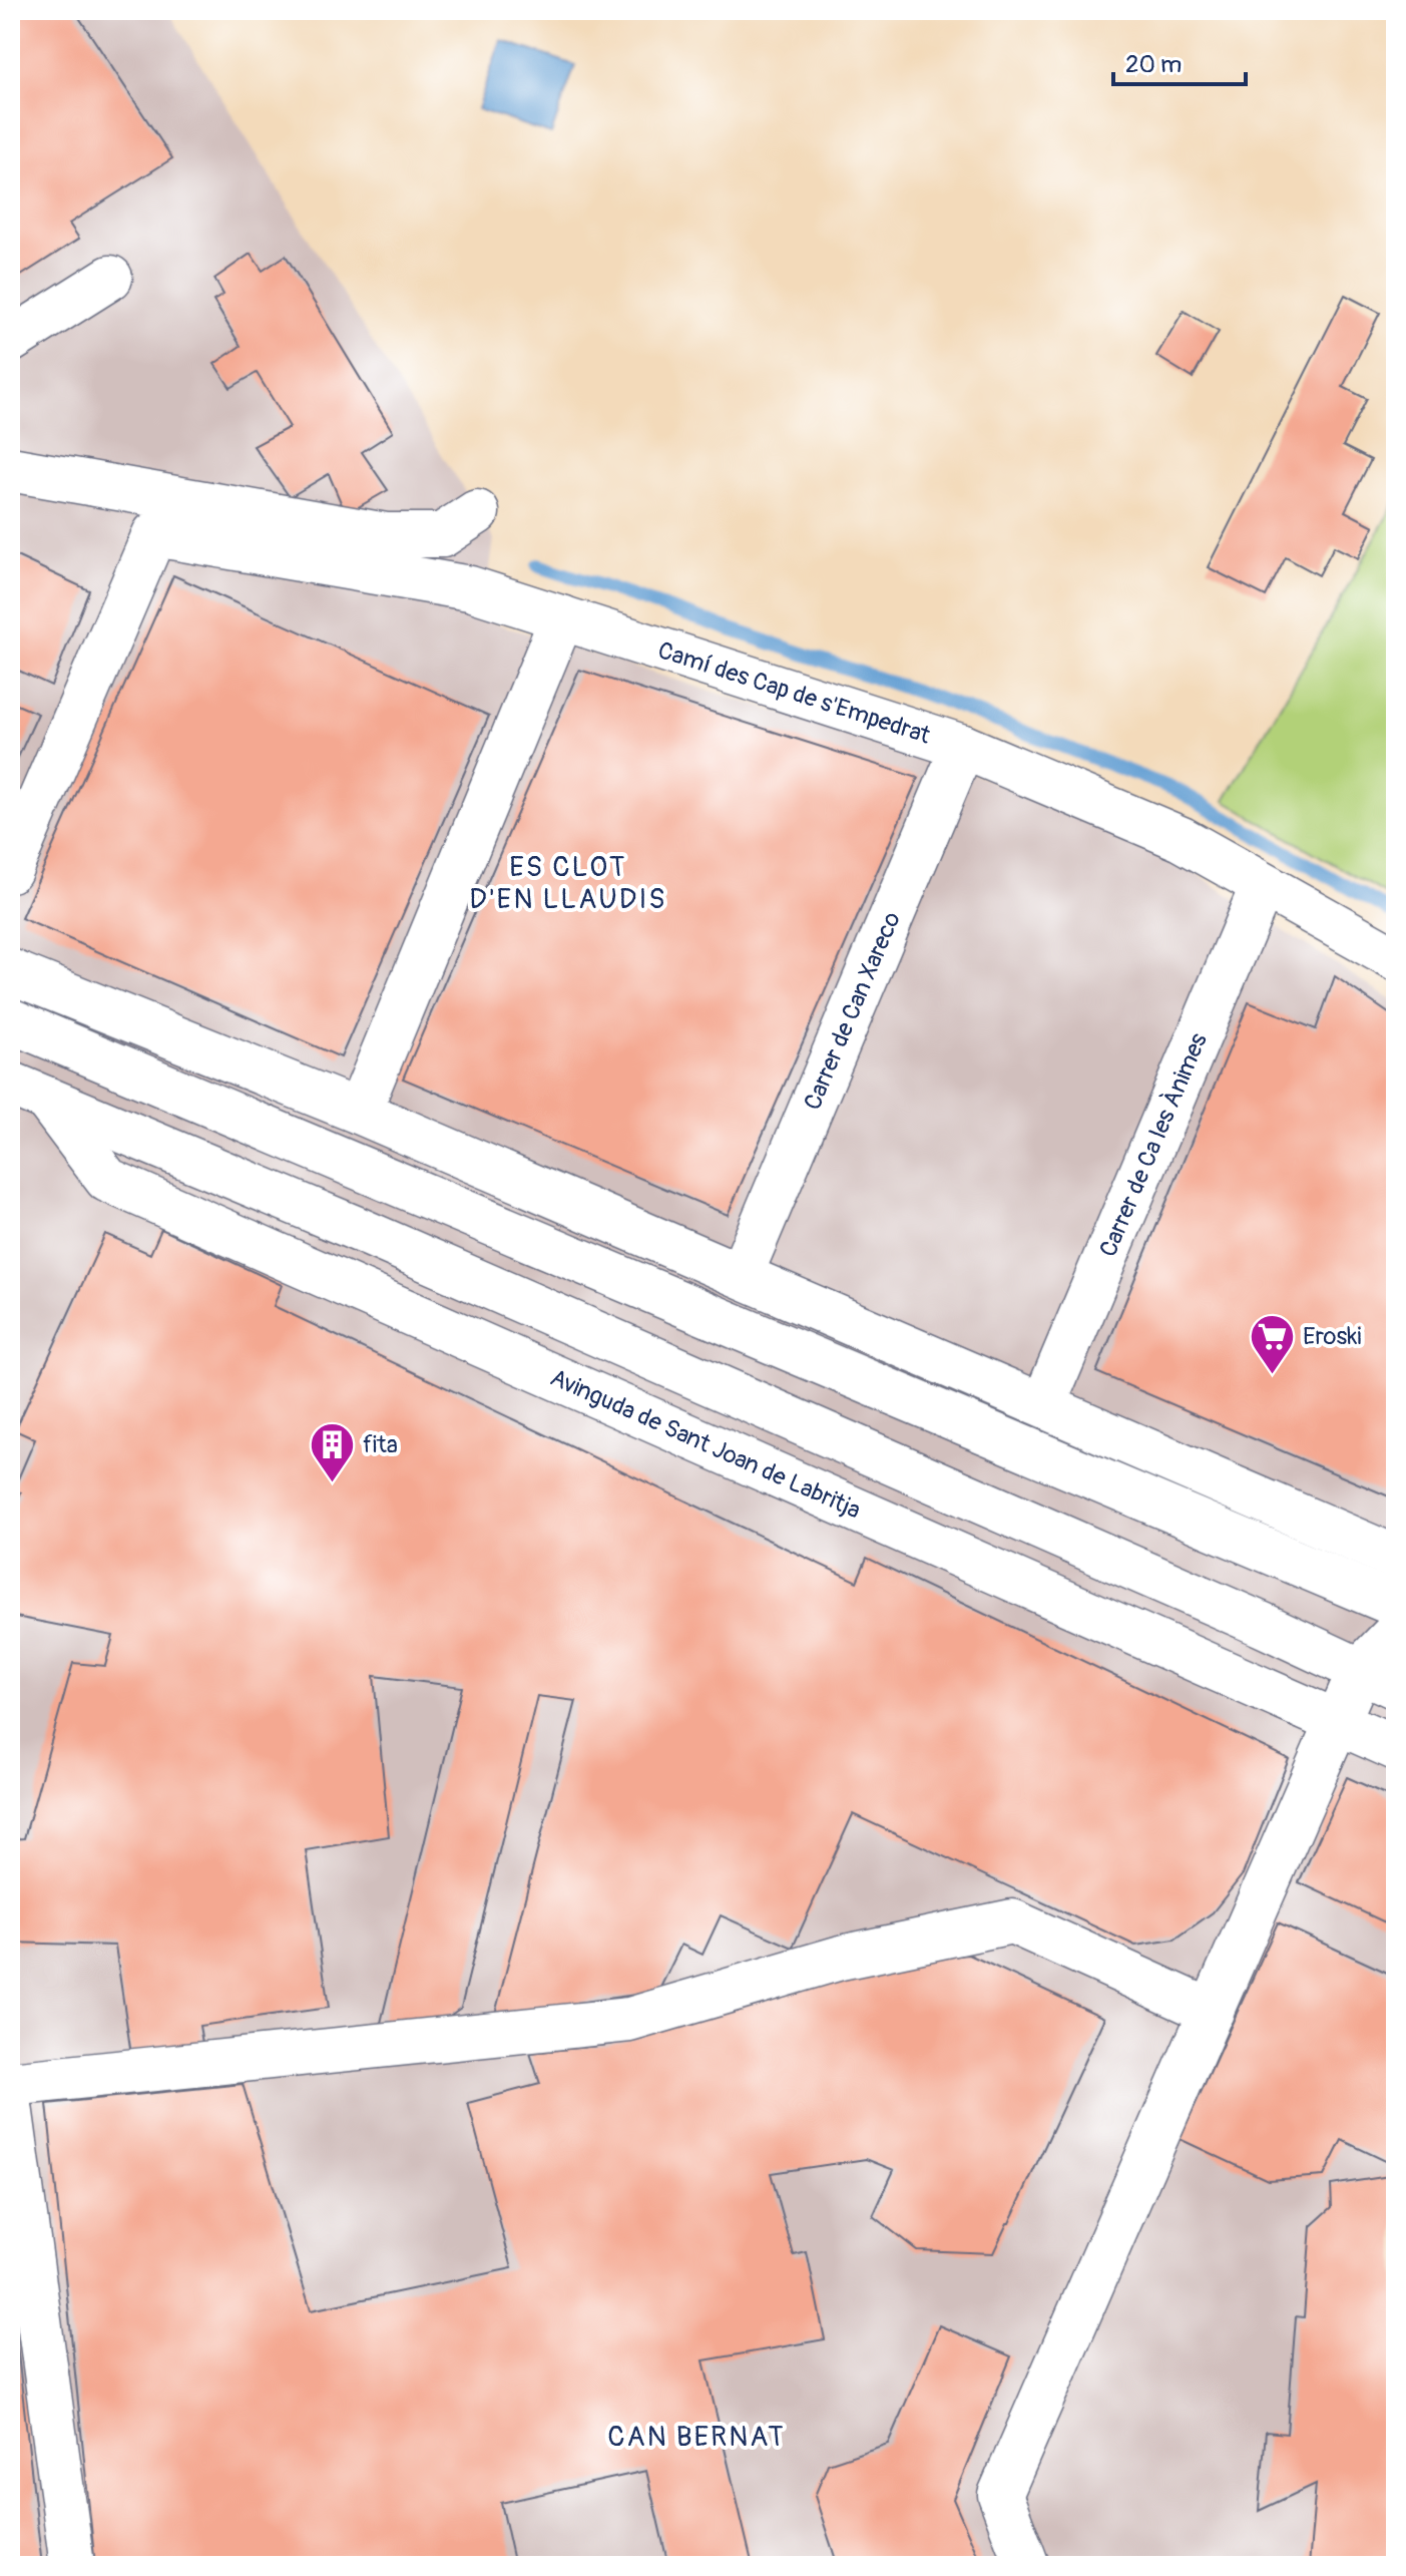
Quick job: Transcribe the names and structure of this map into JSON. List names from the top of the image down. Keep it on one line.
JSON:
{"streets":{"street":["Camí des Cap de s'Empedrat","Carrer de Can Xareco","Carrer de Ca les Ànimes","Avinguda de Sant Joan de Labritja"]},"crossings":[["Camí des Cap de s'Empedrat","Carrer de Can Xareco"],["Camí des Cap de s'Empedrat","Carrer de Ca les Ànimes"]],"districts":["ES CLOT D'EN LLAUDIS","CAN BERNAT"],"places":{"supermarket":["Eroski"],"building":["fita"]},"scale_bar":"20 m"}
